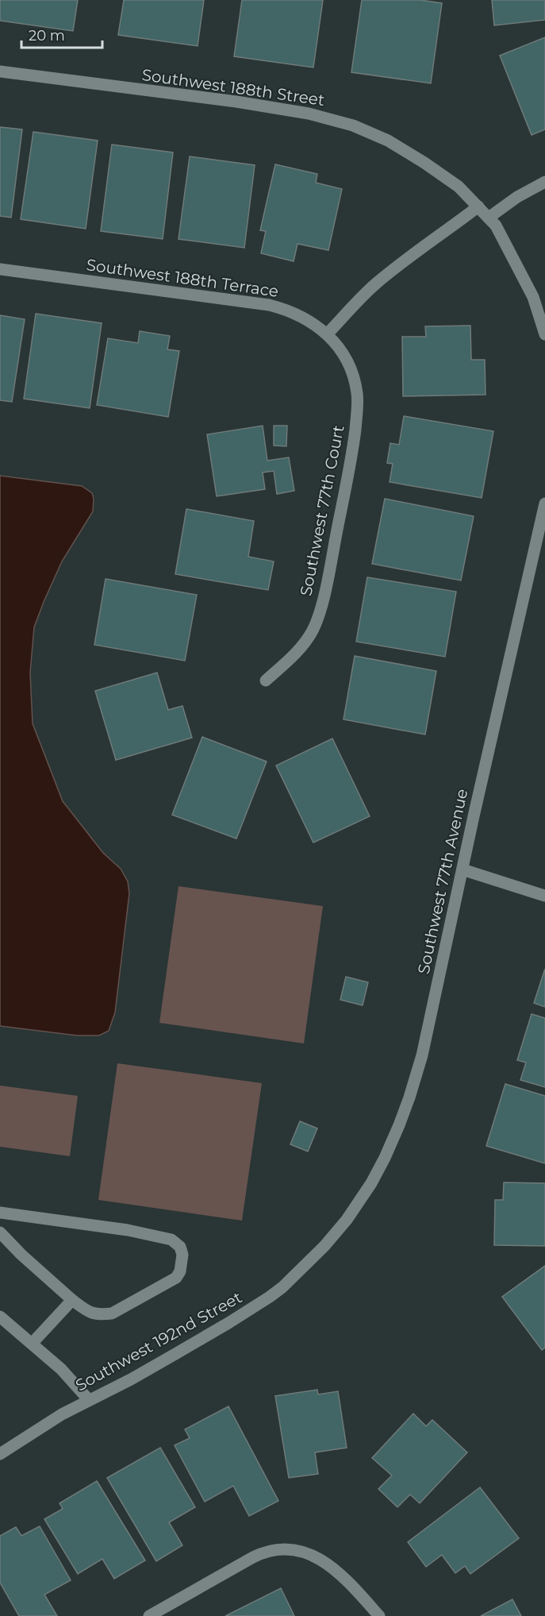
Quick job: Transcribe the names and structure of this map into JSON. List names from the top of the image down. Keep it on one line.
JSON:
{"streets":{"street":["Southwest 188th Street","Southwest 188th Terrace","Southwest 77th Court","Southwest 77th Avenue","Southwest 192nd Street"]},"crossings":[["Southwest 188th Terrace","Southwest 77th Court"],["Southwest 77th Avenue","Southwest 192nd Street"]],"scale_bar":"20 m"}
